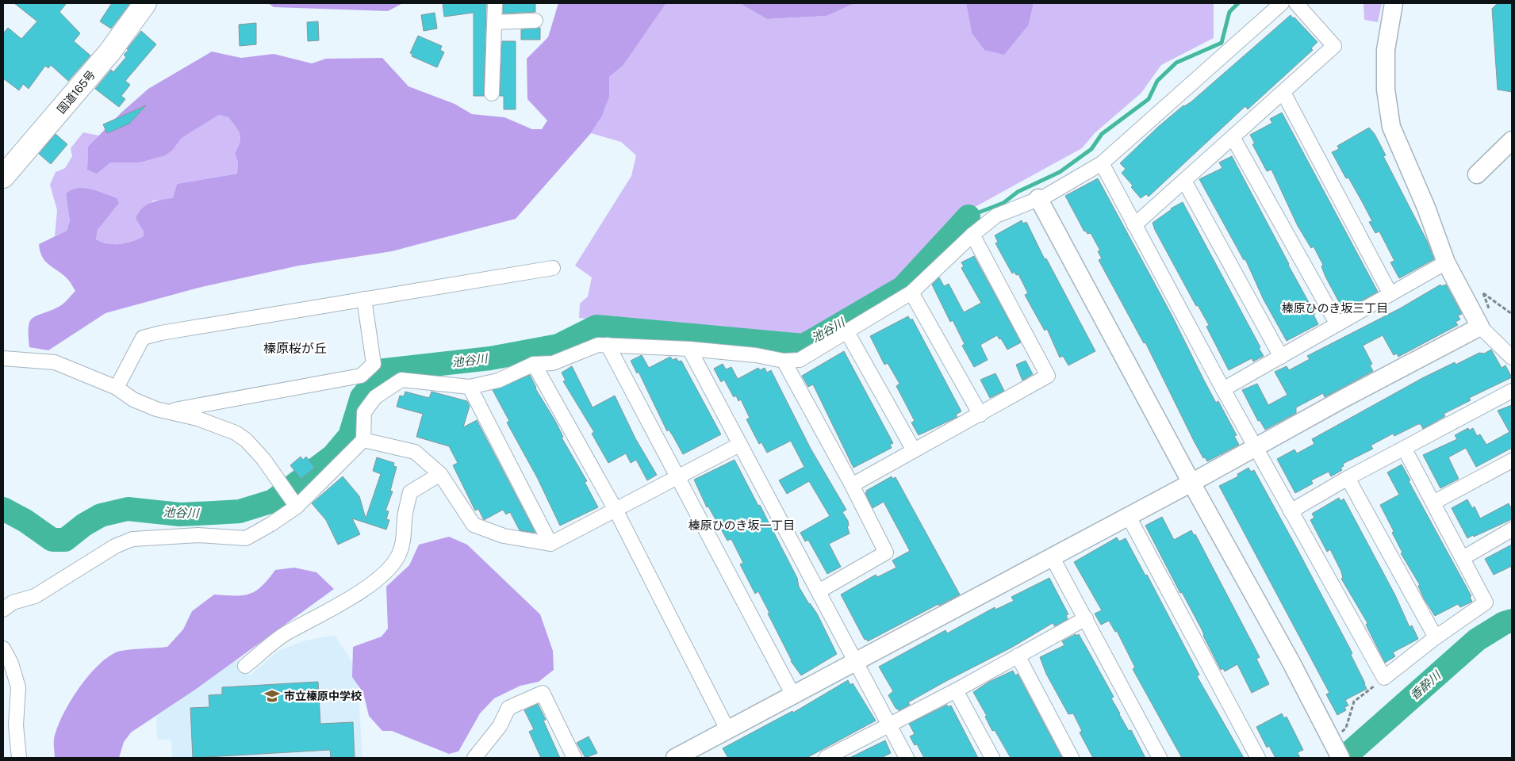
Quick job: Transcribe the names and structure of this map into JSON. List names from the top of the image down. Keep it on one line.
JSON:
{"streets":{"highway":["国道165号"]},"districts":["榛原ひのき坂三丁目","榛原桜が丘","榛原ひのき坂一丁目"],"water":["池谷川","香酔川"],"places":{"school or university":["市立榛原中学校"]}}
